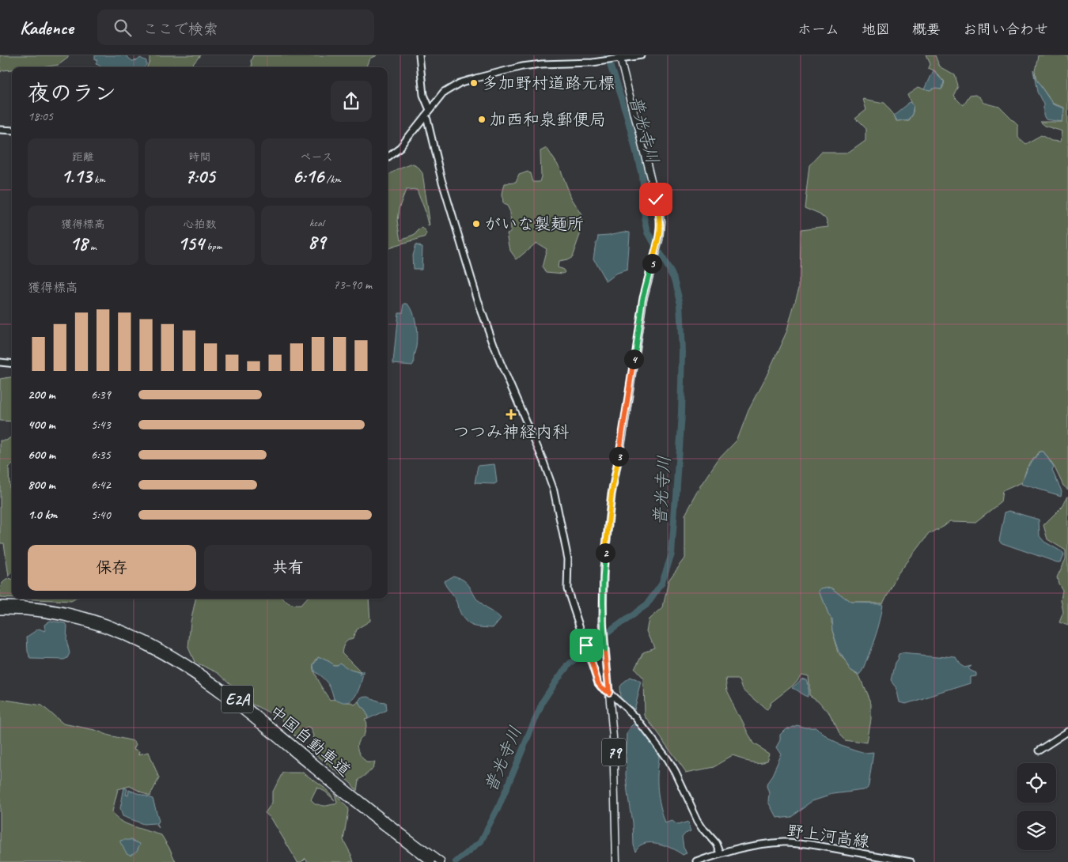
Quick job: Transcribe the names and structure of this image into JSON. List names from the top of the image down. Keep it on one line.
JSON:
{"streets":{"highway":["E2A","中国自動車道"],"main road":["79"],"street":["野上河高線"]},"water":["普光寺川"],"places":{"other":["多加野村道路元標","加西和泉郵便局","がいな製麺所"],"health":["つつみ神経内科"]},"page":{"header":"Kadence","search":"ここで検索","nav":["ホーム","地図","概要","お問い合わせ"],"heading":["夜のラン","18:05"],"stats":[["距離","1.13 km"],["時間","7:05"],["ペース","6:16 /km"],["獲得標高","18 m"],["心拍数","154 bpm"],["kcal","89"]],"pins":["5","4","3","2"],"chart":["獲得標高","73–90 m"],"list":[{"name":"200 m","note":"6:39"},{"name":"400 m","note":"5:43"},{"name":"600 m","note":"6:35"},{"name":"800 m","note":"6:42"},{"name":"1.0 km","note":"5:40"}],"buttons":["保存","共有"]}}
